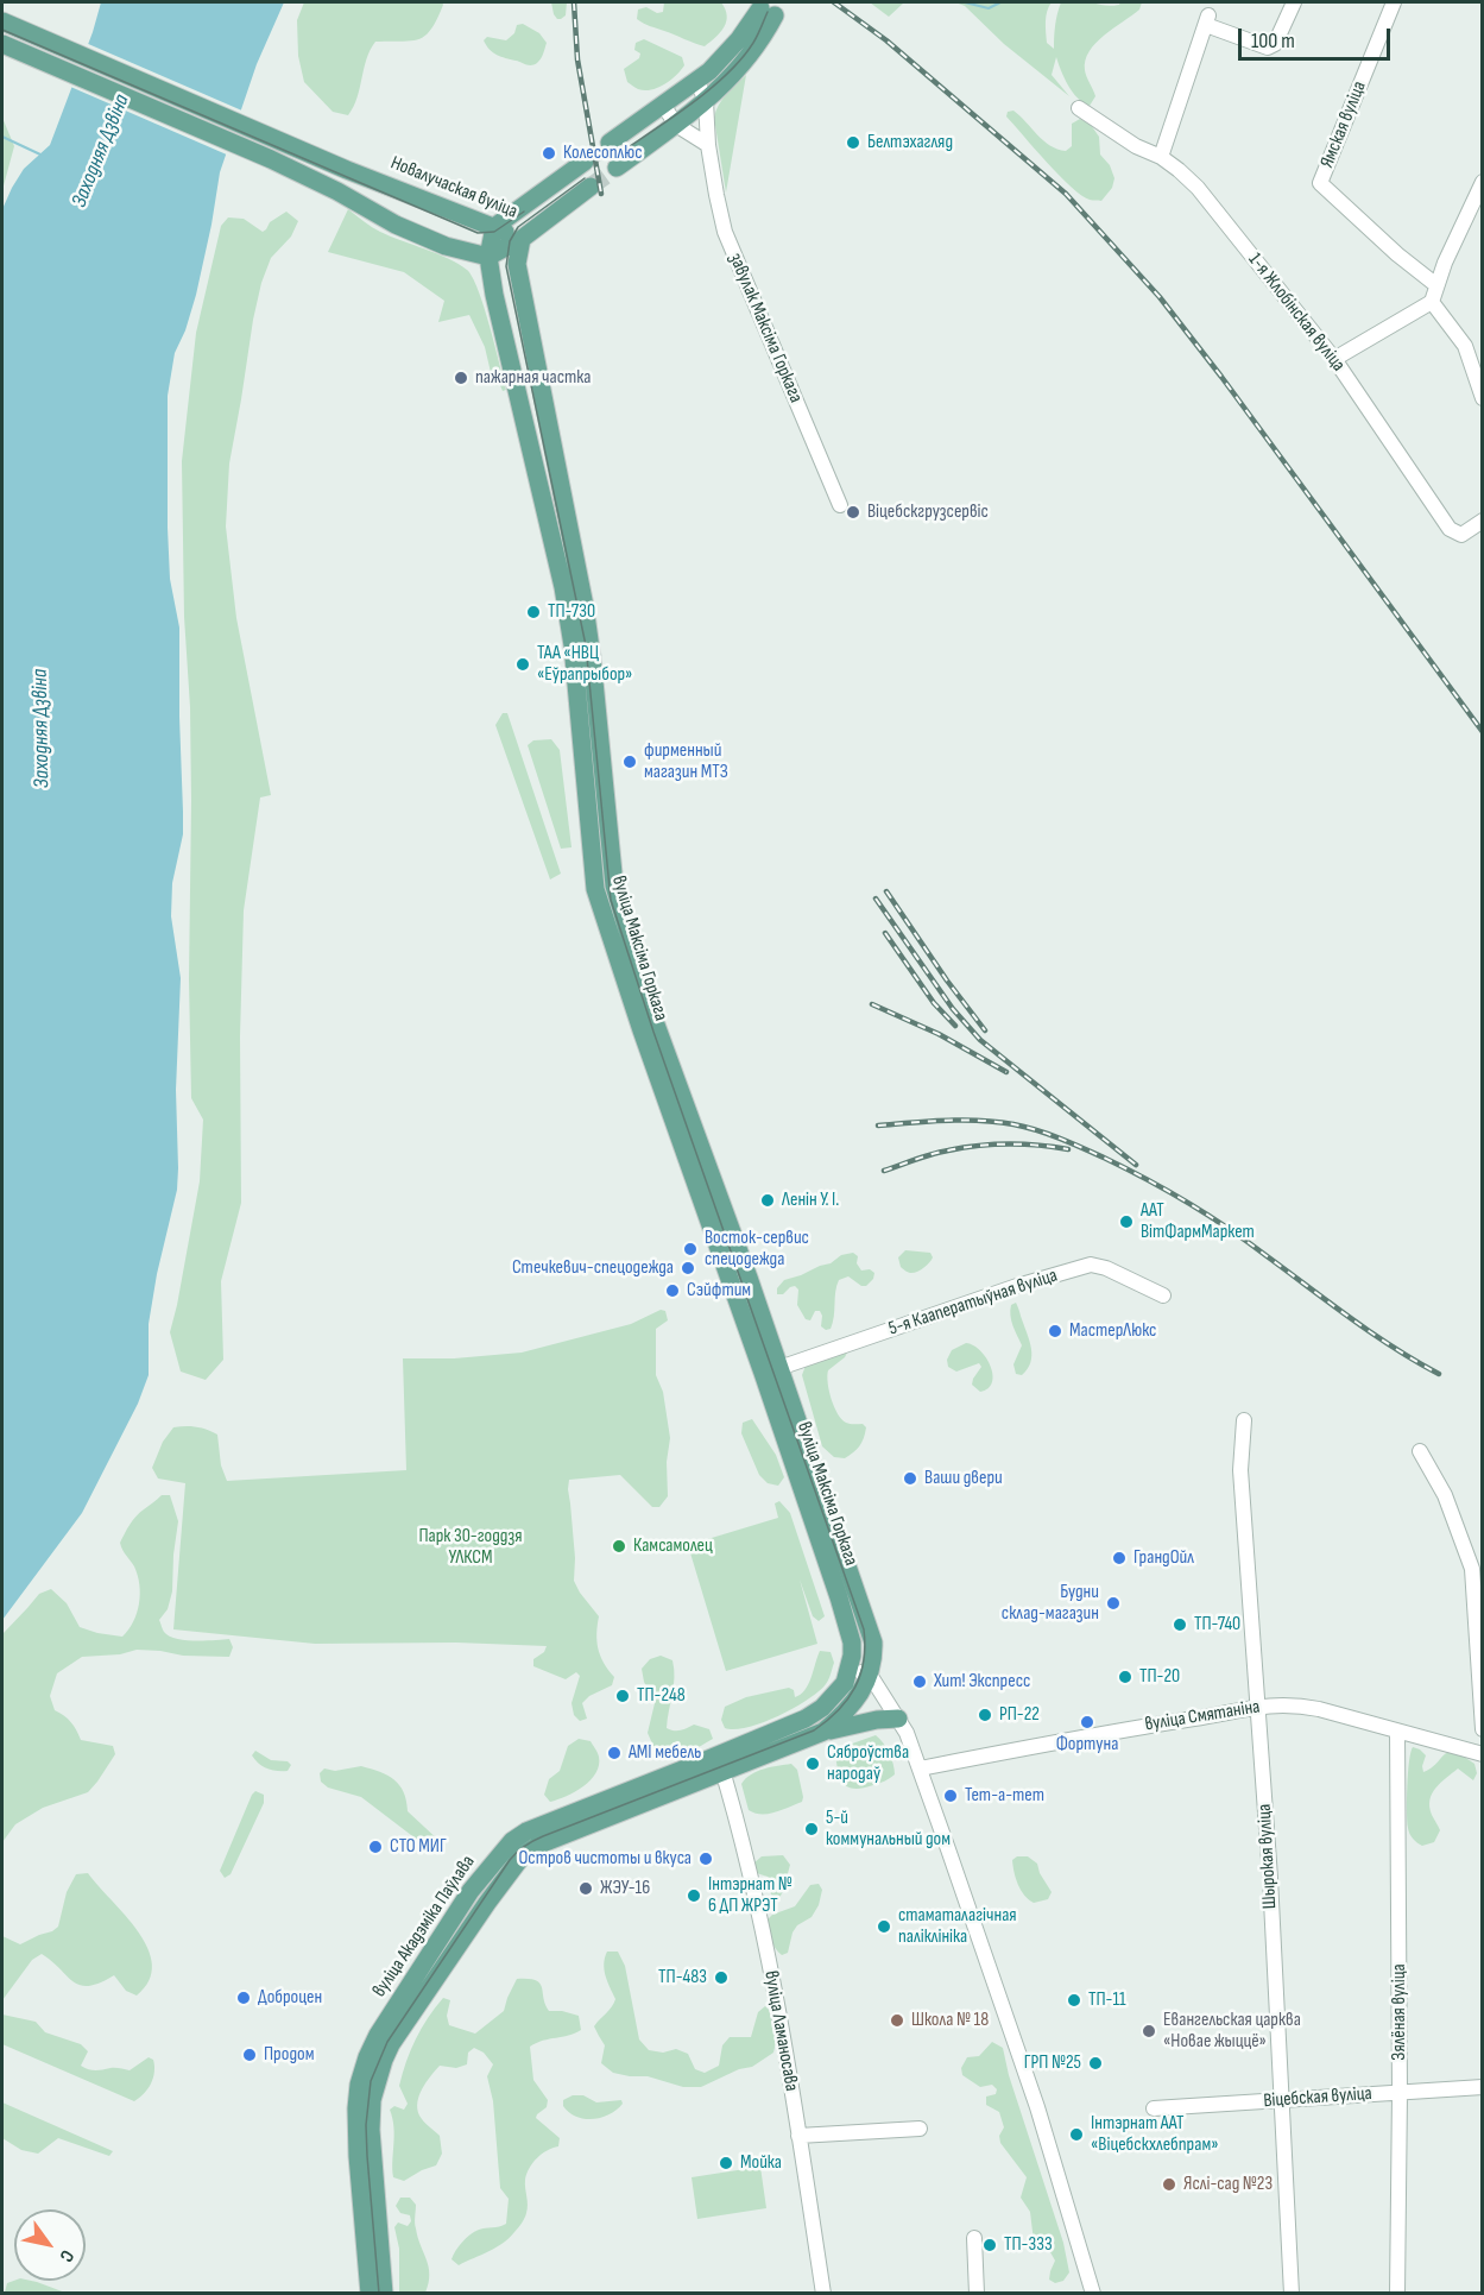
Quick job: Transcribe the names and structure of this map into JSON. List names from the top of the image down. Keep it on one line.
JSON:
{"streets":{"main road":["Новалучаская вуліца","вуліца Максіма Горкага","вуліца Акадэміка Паўлава"],"street":["Ямская вуліца","1-я Жлобінская вуліца","завулак Максіма Горкага","5-я Кааператыўная вуліца","вуліца Смятаніна","Шырокая вуліца","Зялёная вуліца","вуліца Ламаносава","Віцебская вуліца"]},"crossings":[["Новалучаская вуліца","вуліца Максіма Горкага"],["вуліца Максіма Горкага","5-я Кааператыўная вуліца"],["вуліца Максіма Горкага","вуліца Смятаніна"],["вуліца Максіма Горкага","вуліца Акадэміка Паўлава"],["вуліца Смятаніна","Шырокая вуліца"],["вуліца Смятаніна","Зялёная вуліца"],["Шырокая вуліца","Віцебская вуліца"],["вуліца Акадэміка Паўлава","вуліца Ламаносава"],["Зялёная вуліца","Віцебская вуліца"]],"water":["Заходняя Дзвіна"],"parks":["Парк 30-годдзя УЛКСМ"],"places":["Белтэхагляд","Колесоплюс","пажарная частка","Віцебскгрузсервіс","ТП-730","ТАА «НВЦ «Еўрапрыбор»","фирменный магазин МТЗ","Ленін У. І.","ААТ ВітФармМаркет","Восток-сервис спецодежда","Стечкевич-спецодежда","Сэйфтим","МастерЛюкс","Ваши двери","Камсамолец","ГрандОйл","Будни склад-магазин","ТП-740","ТП-20","Хит! Экспресс","ТП-248","РП-22","Фортуна","AMI мебель","Сяброўства народаў","Тет-а-тет","5-й коммунальный дом","СТО МИГ","Остров чистоты и вкуса","ЖЭУ-16","Інтэрнат № 6 ДП ЖРЭТ","стаматалагічная паліклініка","ТП-483","Доброцен","ТП-11","Школа № 18","Евангельская царква «Новае жыццё»","Продом","ГРП №25","Інтэрнат ААТ «Віцебскхлебпрам»","Мойка","Яслі-сад №23","ТП-333"],"scale_bar":"100 m","north":"bottom right"}
